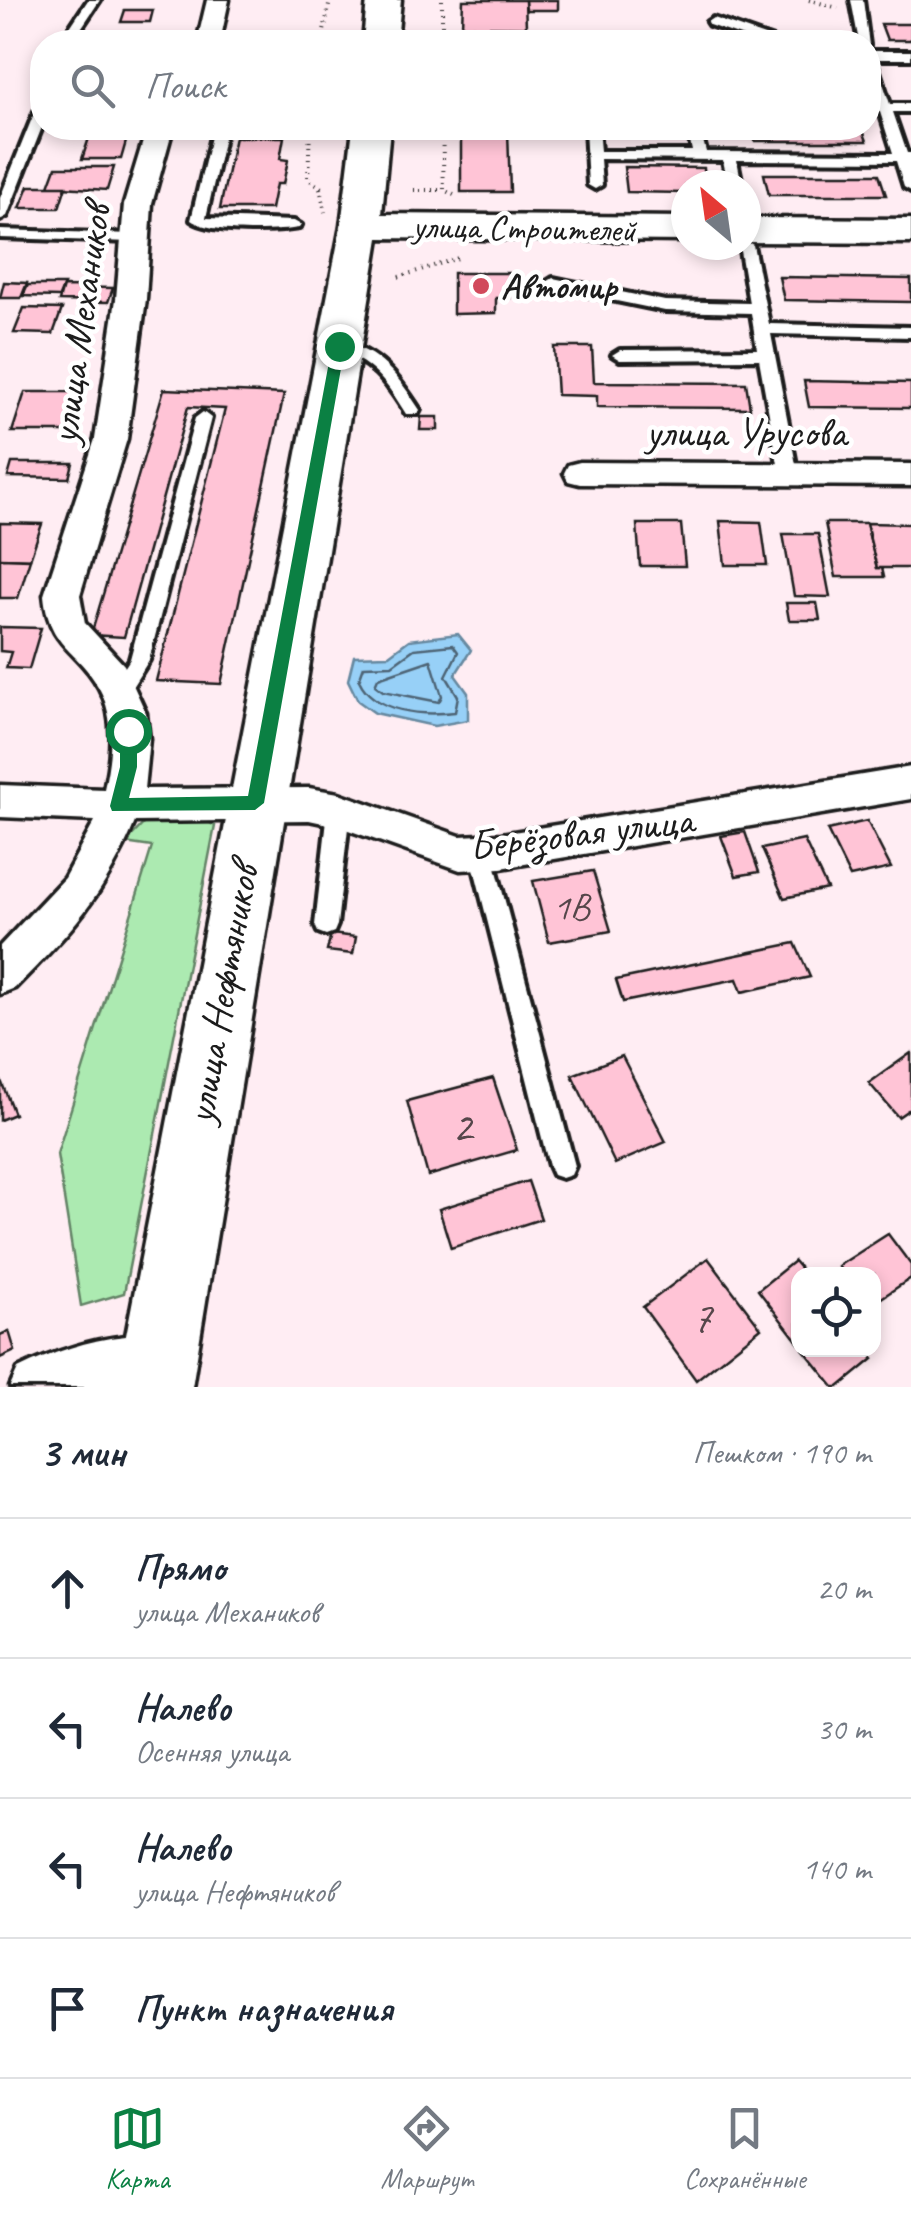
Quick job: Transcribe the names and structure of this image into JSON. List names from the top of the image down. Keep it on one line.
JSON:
{"streets":{"main road":["улица Строителей","улица Нефтяников"],"street":["улица Механиков","улица Урусова","Берёзовая улица"]},"crossings":[["улица Строителей","улица Нефтяников"],["улица Механиков","Берёзовая улица"],["Берёзовая улица","улица Нефтяников"]],"places":["Автомир"],"house_numbers":["1В","2","7"],"north":"top left","page":{"search":"Поиск","heading":["3 мин","Пешком · 190 m"],"list":[["Прямо","улица Механиков","20 m"],["Налево","Осенняя улица","30 m"],["Налево","улица Нефтяников","140 m"],"Пункт назначения"],"nav":["Карта","Маршрут","Сохранённые"]}}
